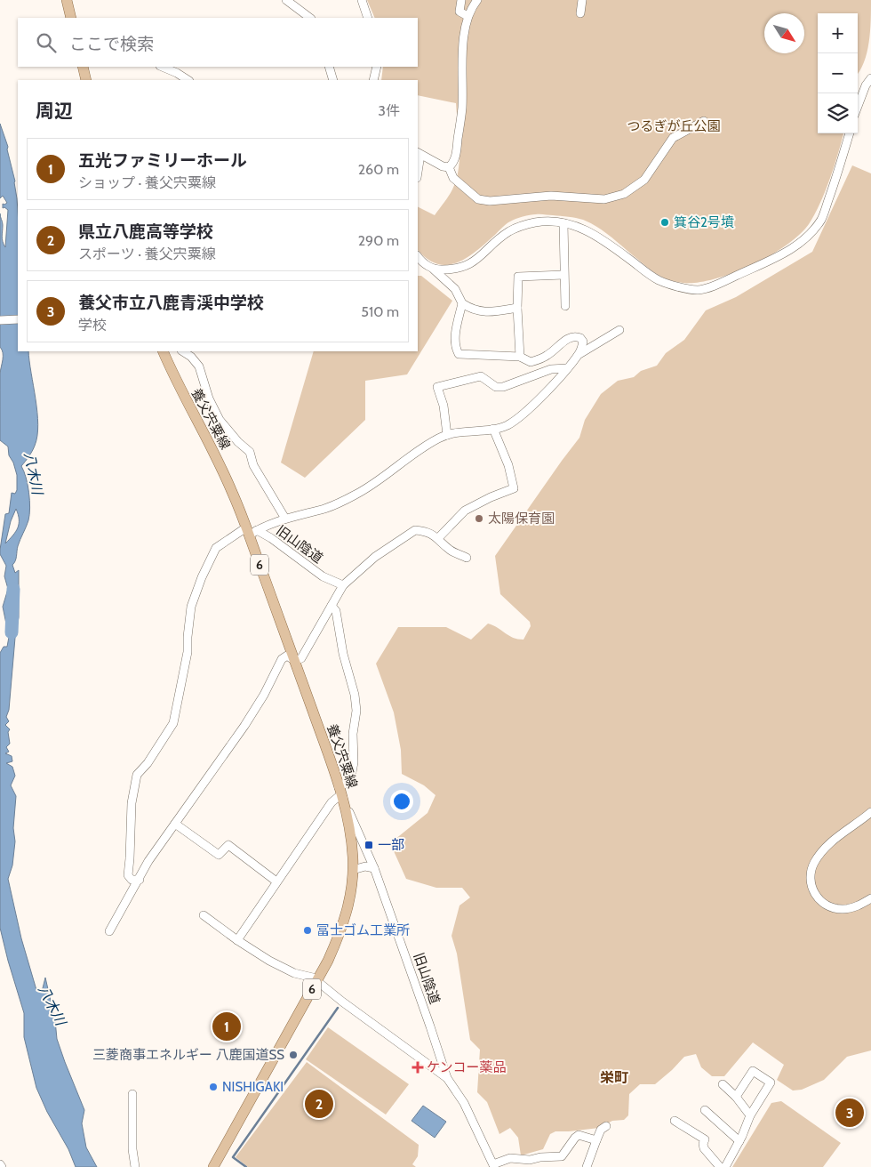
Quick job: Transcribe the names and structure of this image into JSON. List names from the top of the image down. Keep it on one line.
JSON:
{"streets":{"main road":["養父宍粟線","6"],"street":["旧山陰道"]},"crossings":[["養父宍粟線","旧山陰道"]],"districts":["栄町"],"water":["八木川"],"parks":["つるぎが丘公園"],"places":{"other":["箕谷2号墳","太陽保育園","冨士ゴム工業所","三菱商事エネルギー 八鹿国道SS","NISHIGAKI"],"transit":["一部"],"health":["ケンコー薬品"]},"north":"bottom right","page":{"map_buttons":["+","−"],"search":"ここで検索","heading":["周辺","3件"],"list":[{"mark":"1","name":"五光ファミリーホール","note":"ショップ · 養父宍粟線","value":"260 m"},{"mark":"2","name":"県立八鹿高等学校","note":"スポーツ · 養父宍粟線","value":"290 m"},{"mark":"3","name":"養父市立八鹿青渓中学校","note":"学校","value":"510 m"}],"pins":["1","2","3"]}}
